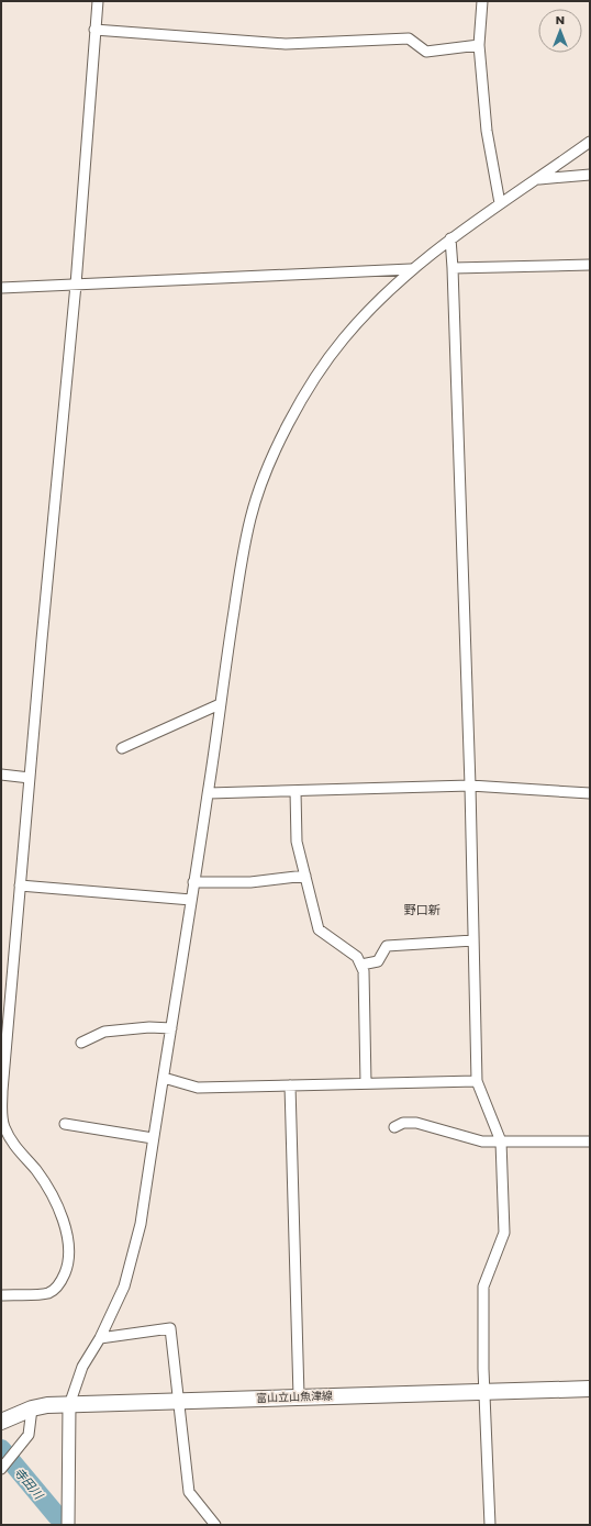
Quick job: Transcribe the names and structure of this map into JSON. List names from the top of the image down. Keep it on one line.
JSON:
{"streets":{"main road":["富山立山魚津線"]},"districts":["野口新"],"water":["寺田川"],"north":"top"}
